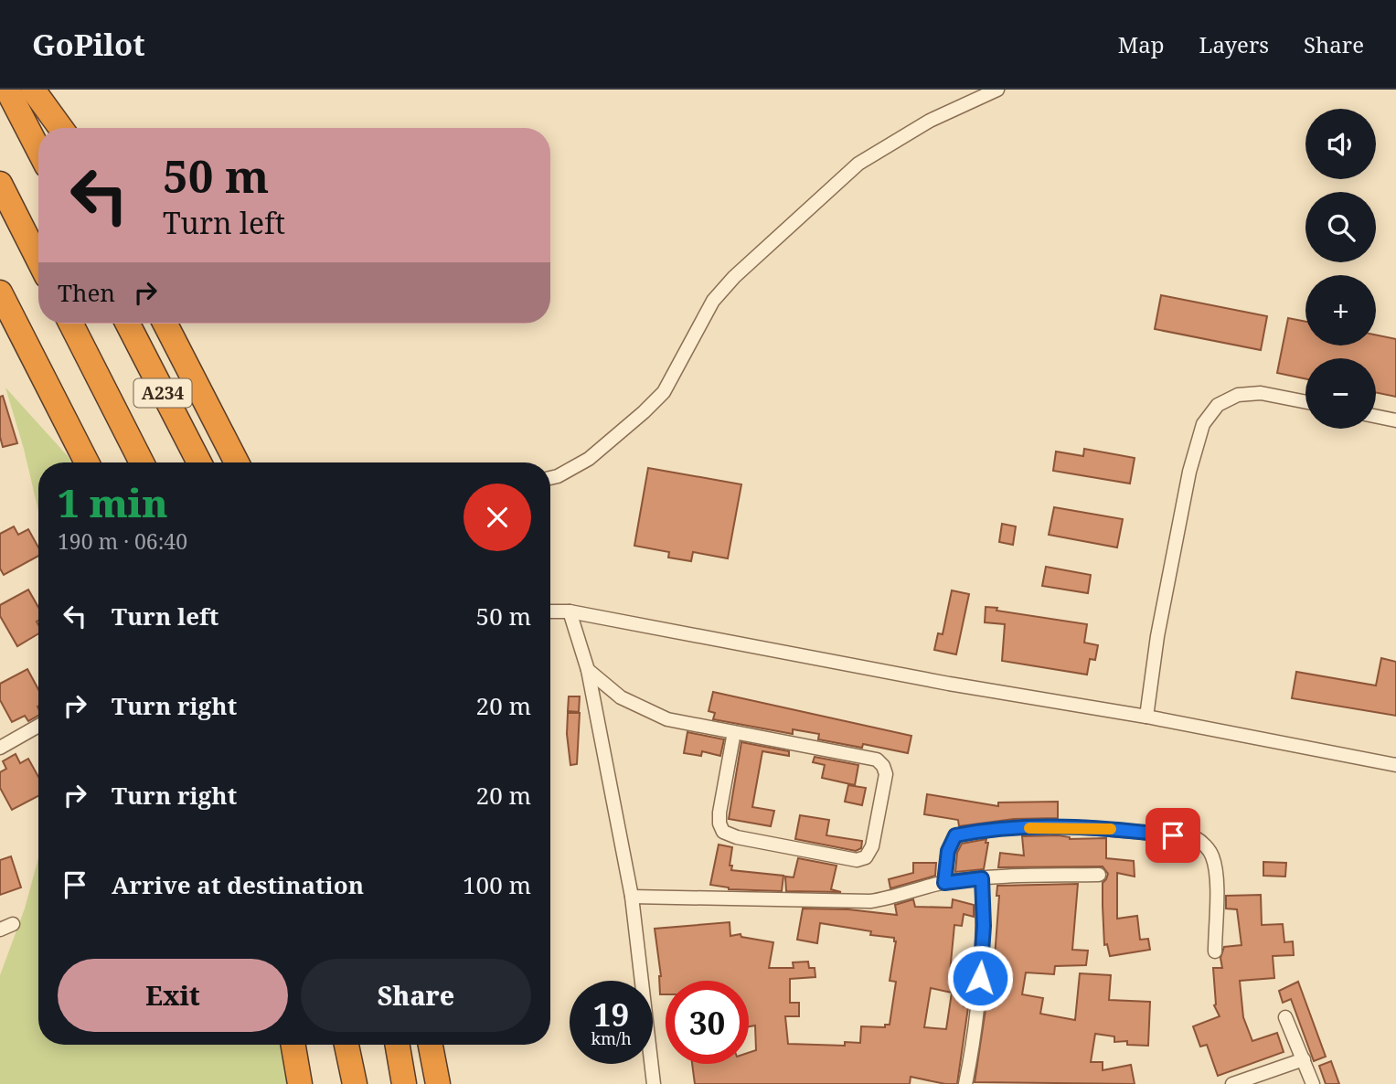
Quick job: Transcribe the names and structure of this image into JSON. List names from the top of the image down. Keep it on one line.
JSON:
{"streets":{"highway":["A234"]},"page":{"header":"GoPilot","nav":["Map","Layers","Share"],"map_buttons":["+","−"],"turn":["50 m","Turn left"],"then":"Then","heading":["1 min","190 m · 06:40"],"list":[{"name":"Turn left","value":"50 m"},{"name":"Turn right","value":"20 m"},{"name":"Turn right","value":"20 m"},{"name":"Arrive at destination","value":"100 m"}],"buttons":["Exit","Share"],"speed":"19 km/h","limit":"30"}}
